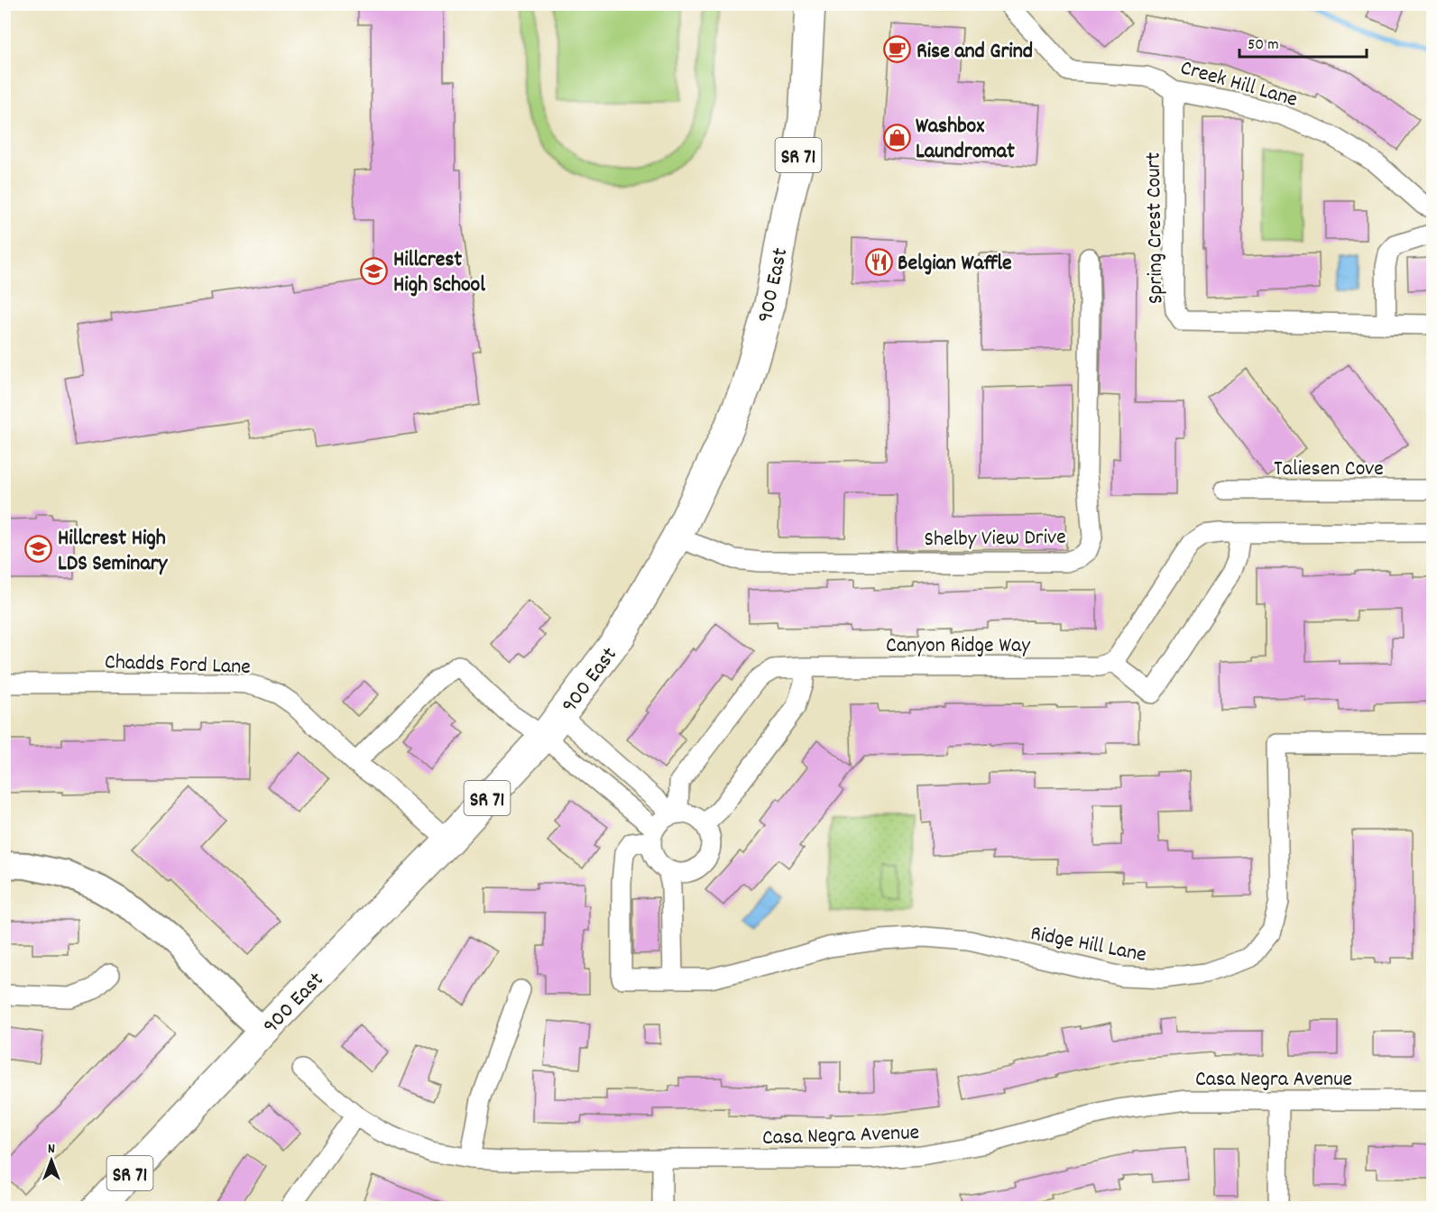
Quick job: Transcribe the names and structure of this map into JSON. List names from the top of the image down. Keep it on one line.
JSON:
{"streets":{"main road":["SR 71","900 East"],"street":["Creek Hill Lane","Spring Crest Court","Taliesen Cove","Shelby View Drive","Canyon Ridge Way","Chadds Ford Lane","Ridge Hill Lane","Casa Negra Avenue"]},"crossings":[["Creek Hill Lane","Spring Crest Court"],["900 East","Shelby View Drive"],["900 East","Chadds Ford Lane"],["Canyon Ridge Way","Ridge Hill Lane"]],"places":{"cafe":["Rise and Grind"],"shop":["Washbox Laundromat"],"restaurant":["Belgian Waffle"],"school or university":["Hillcrest High School","Hillcrest High LDS Seminary"]},"scale_bar":"50 m","north":"top"}
